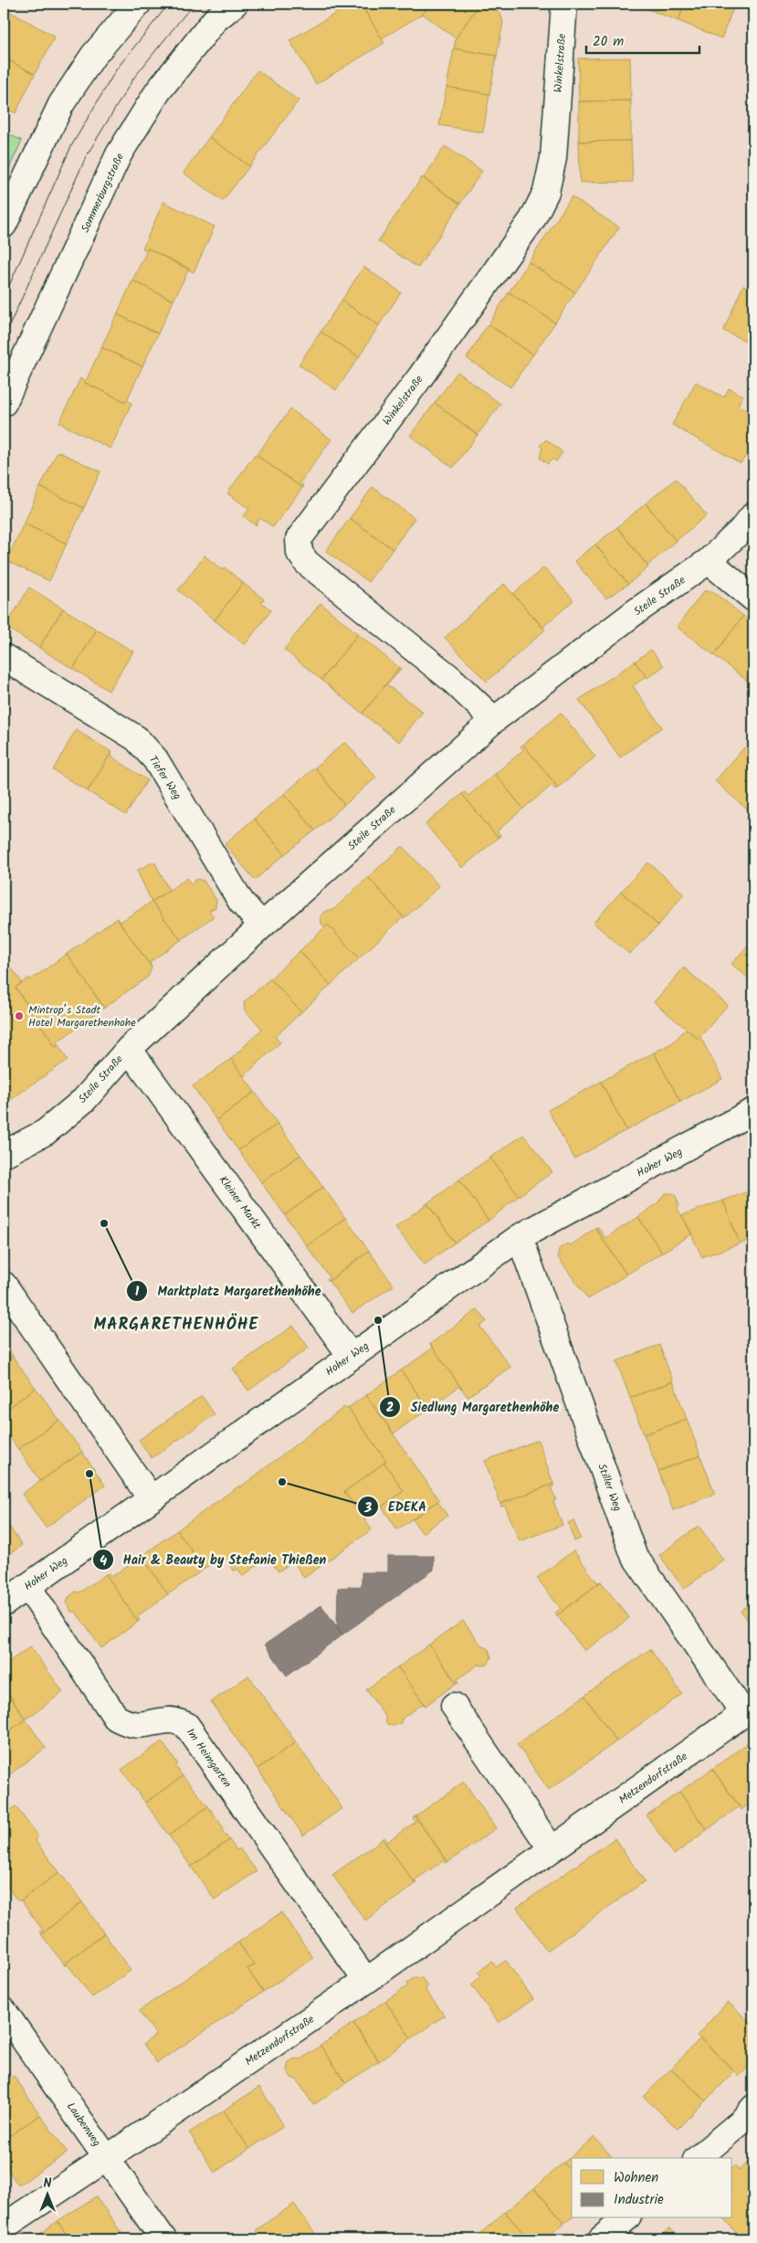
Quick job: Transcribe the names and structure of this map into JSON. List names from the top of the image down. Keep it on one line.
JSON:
{"streets":{"street":["Winkelstraße","Sommerburgstraße","Steile Straße","Tiefer Weg","Hoher Weg","Kleiner Markt","Stiller Weg","Im Heimgarten","Metzendorfstraße","Laubenweg"]},"crossings":[["Winkelstraße","Steile Straße"],["Steile Straße","Tiefer Weg"],["Steile Straße","Kleiner Markt"],["Hoher Weg","Kleiner Markt"],["Hoher Weg","Stiller Weg"],["Hoher Weg","Im Heimgarten"],["Stiller Weg","Metzendorfstraße"],["Im Heimgarten","Metzendorfstraße"],["Metzendorfstraße","Laubenweg"]],"districts":["MARGARETHENHÖHE"],"places":["Mintrop’s Stadt Hotel Margarethenhohe","Marktplatz Margarethenhöhe","Siedlung Margarethenhöhe","Hair & Beauty by Stefanie Thießen","EDEKA"],"legend":["Wohnen","Industrie"],"scale_bar":"20 m","north":"top"}
